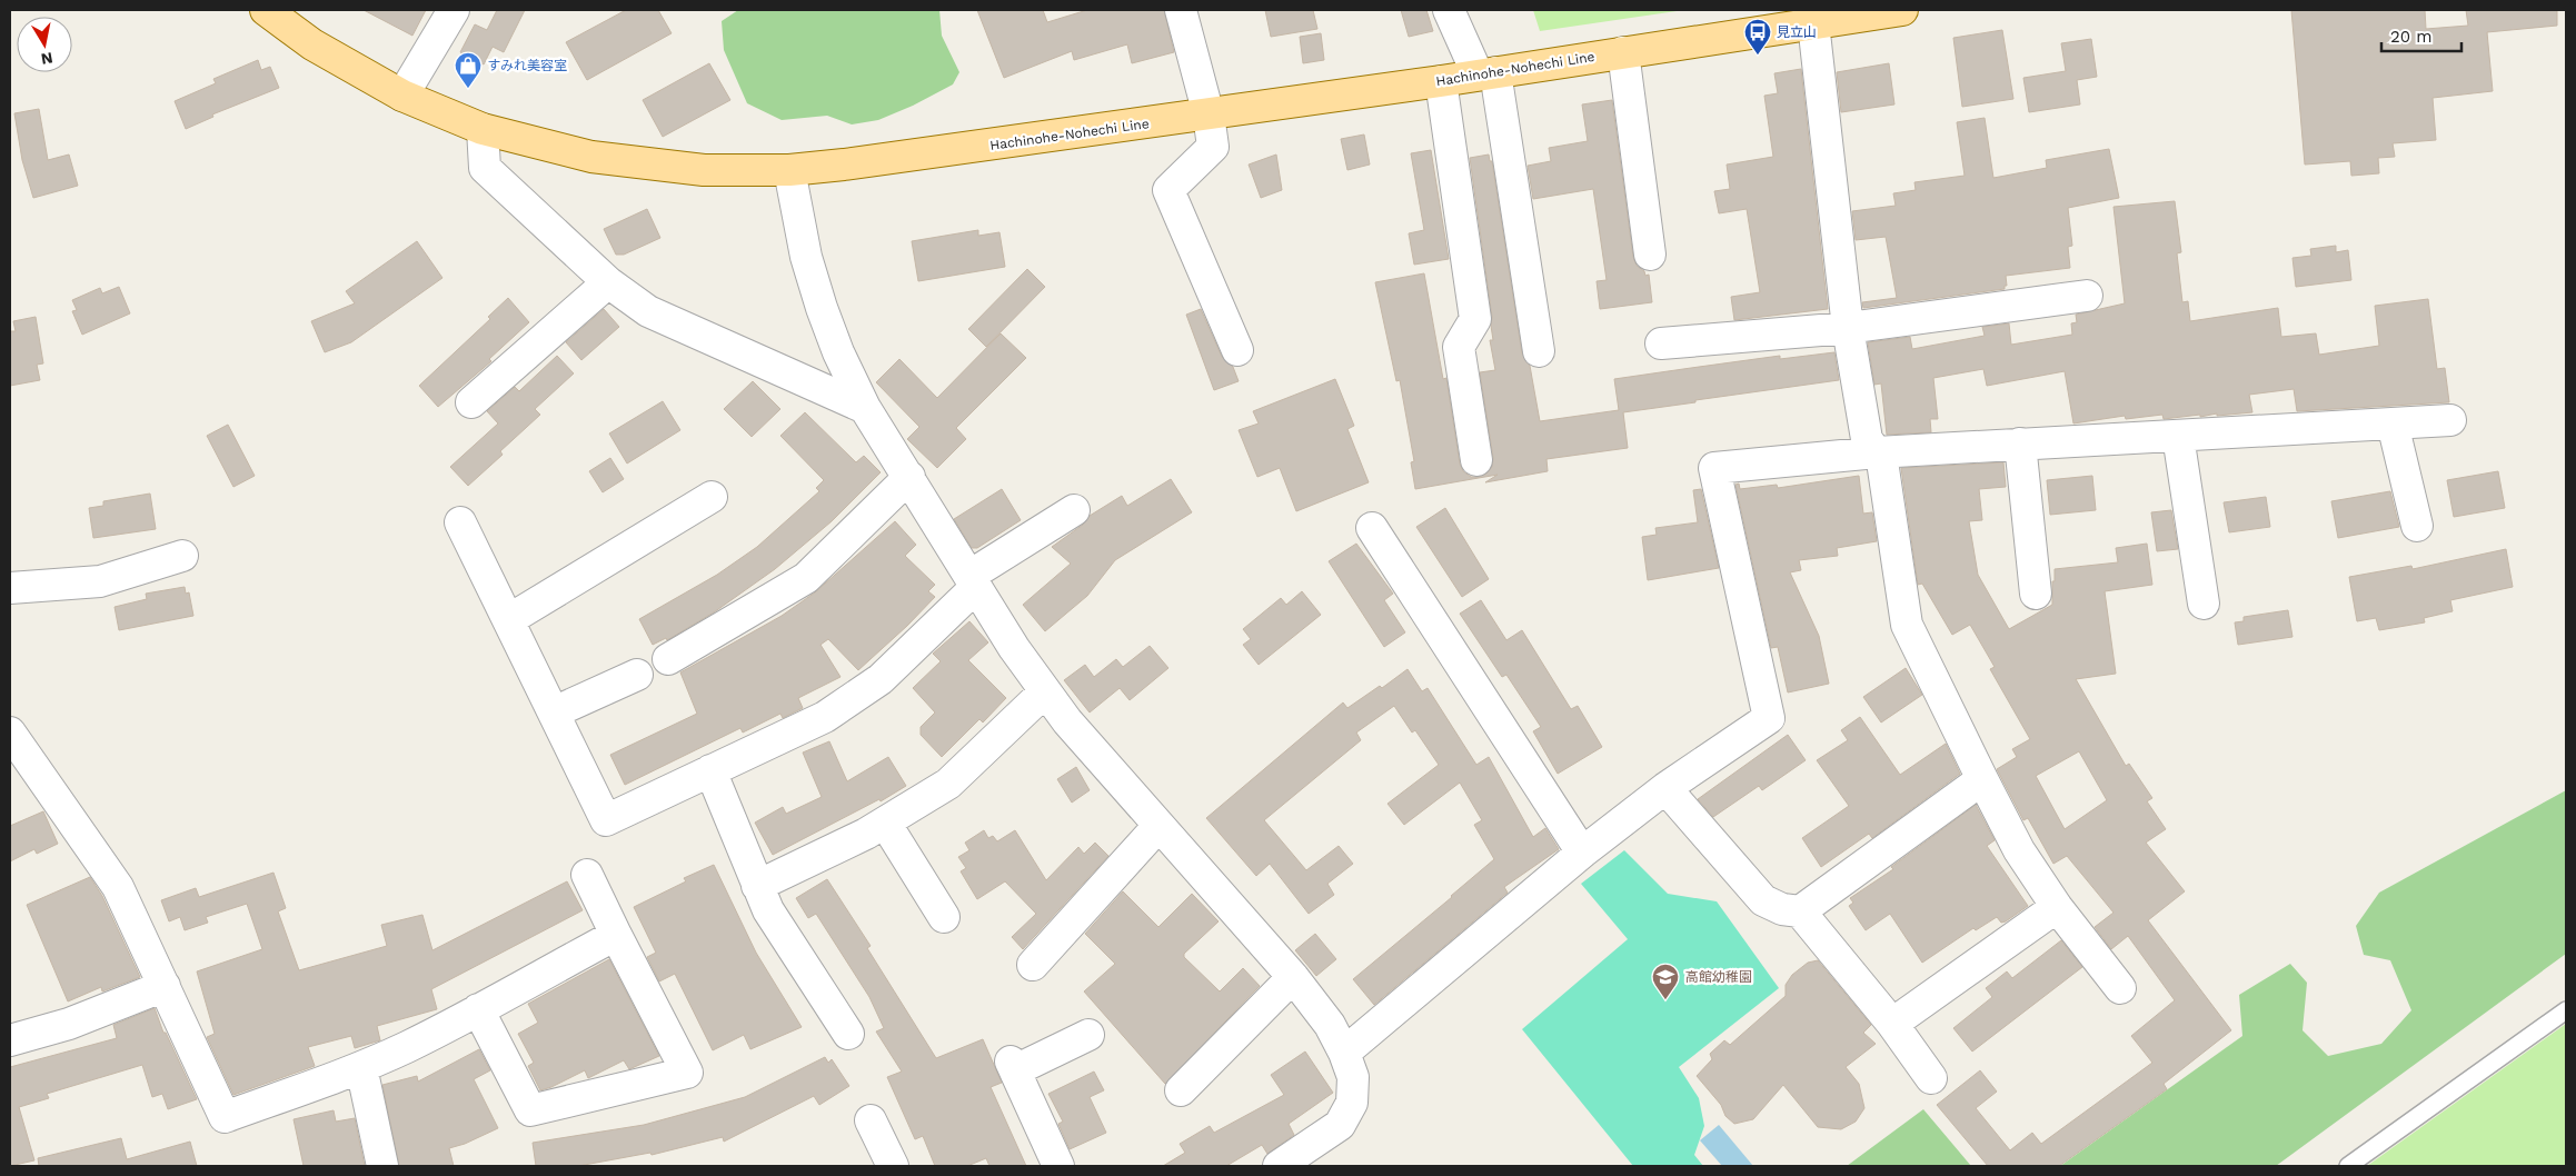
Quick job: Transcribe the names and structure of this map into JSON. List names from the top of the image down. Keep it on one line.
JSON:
{"streets":{"main road":["Hachinohe-Nohechi Line"]},"places":{"bus stop":["見立山"],"shop":["すみれ美容室"],"school or university":["高館幼稚園"]},"scale_bar":"20 m","north":"bottom"}
